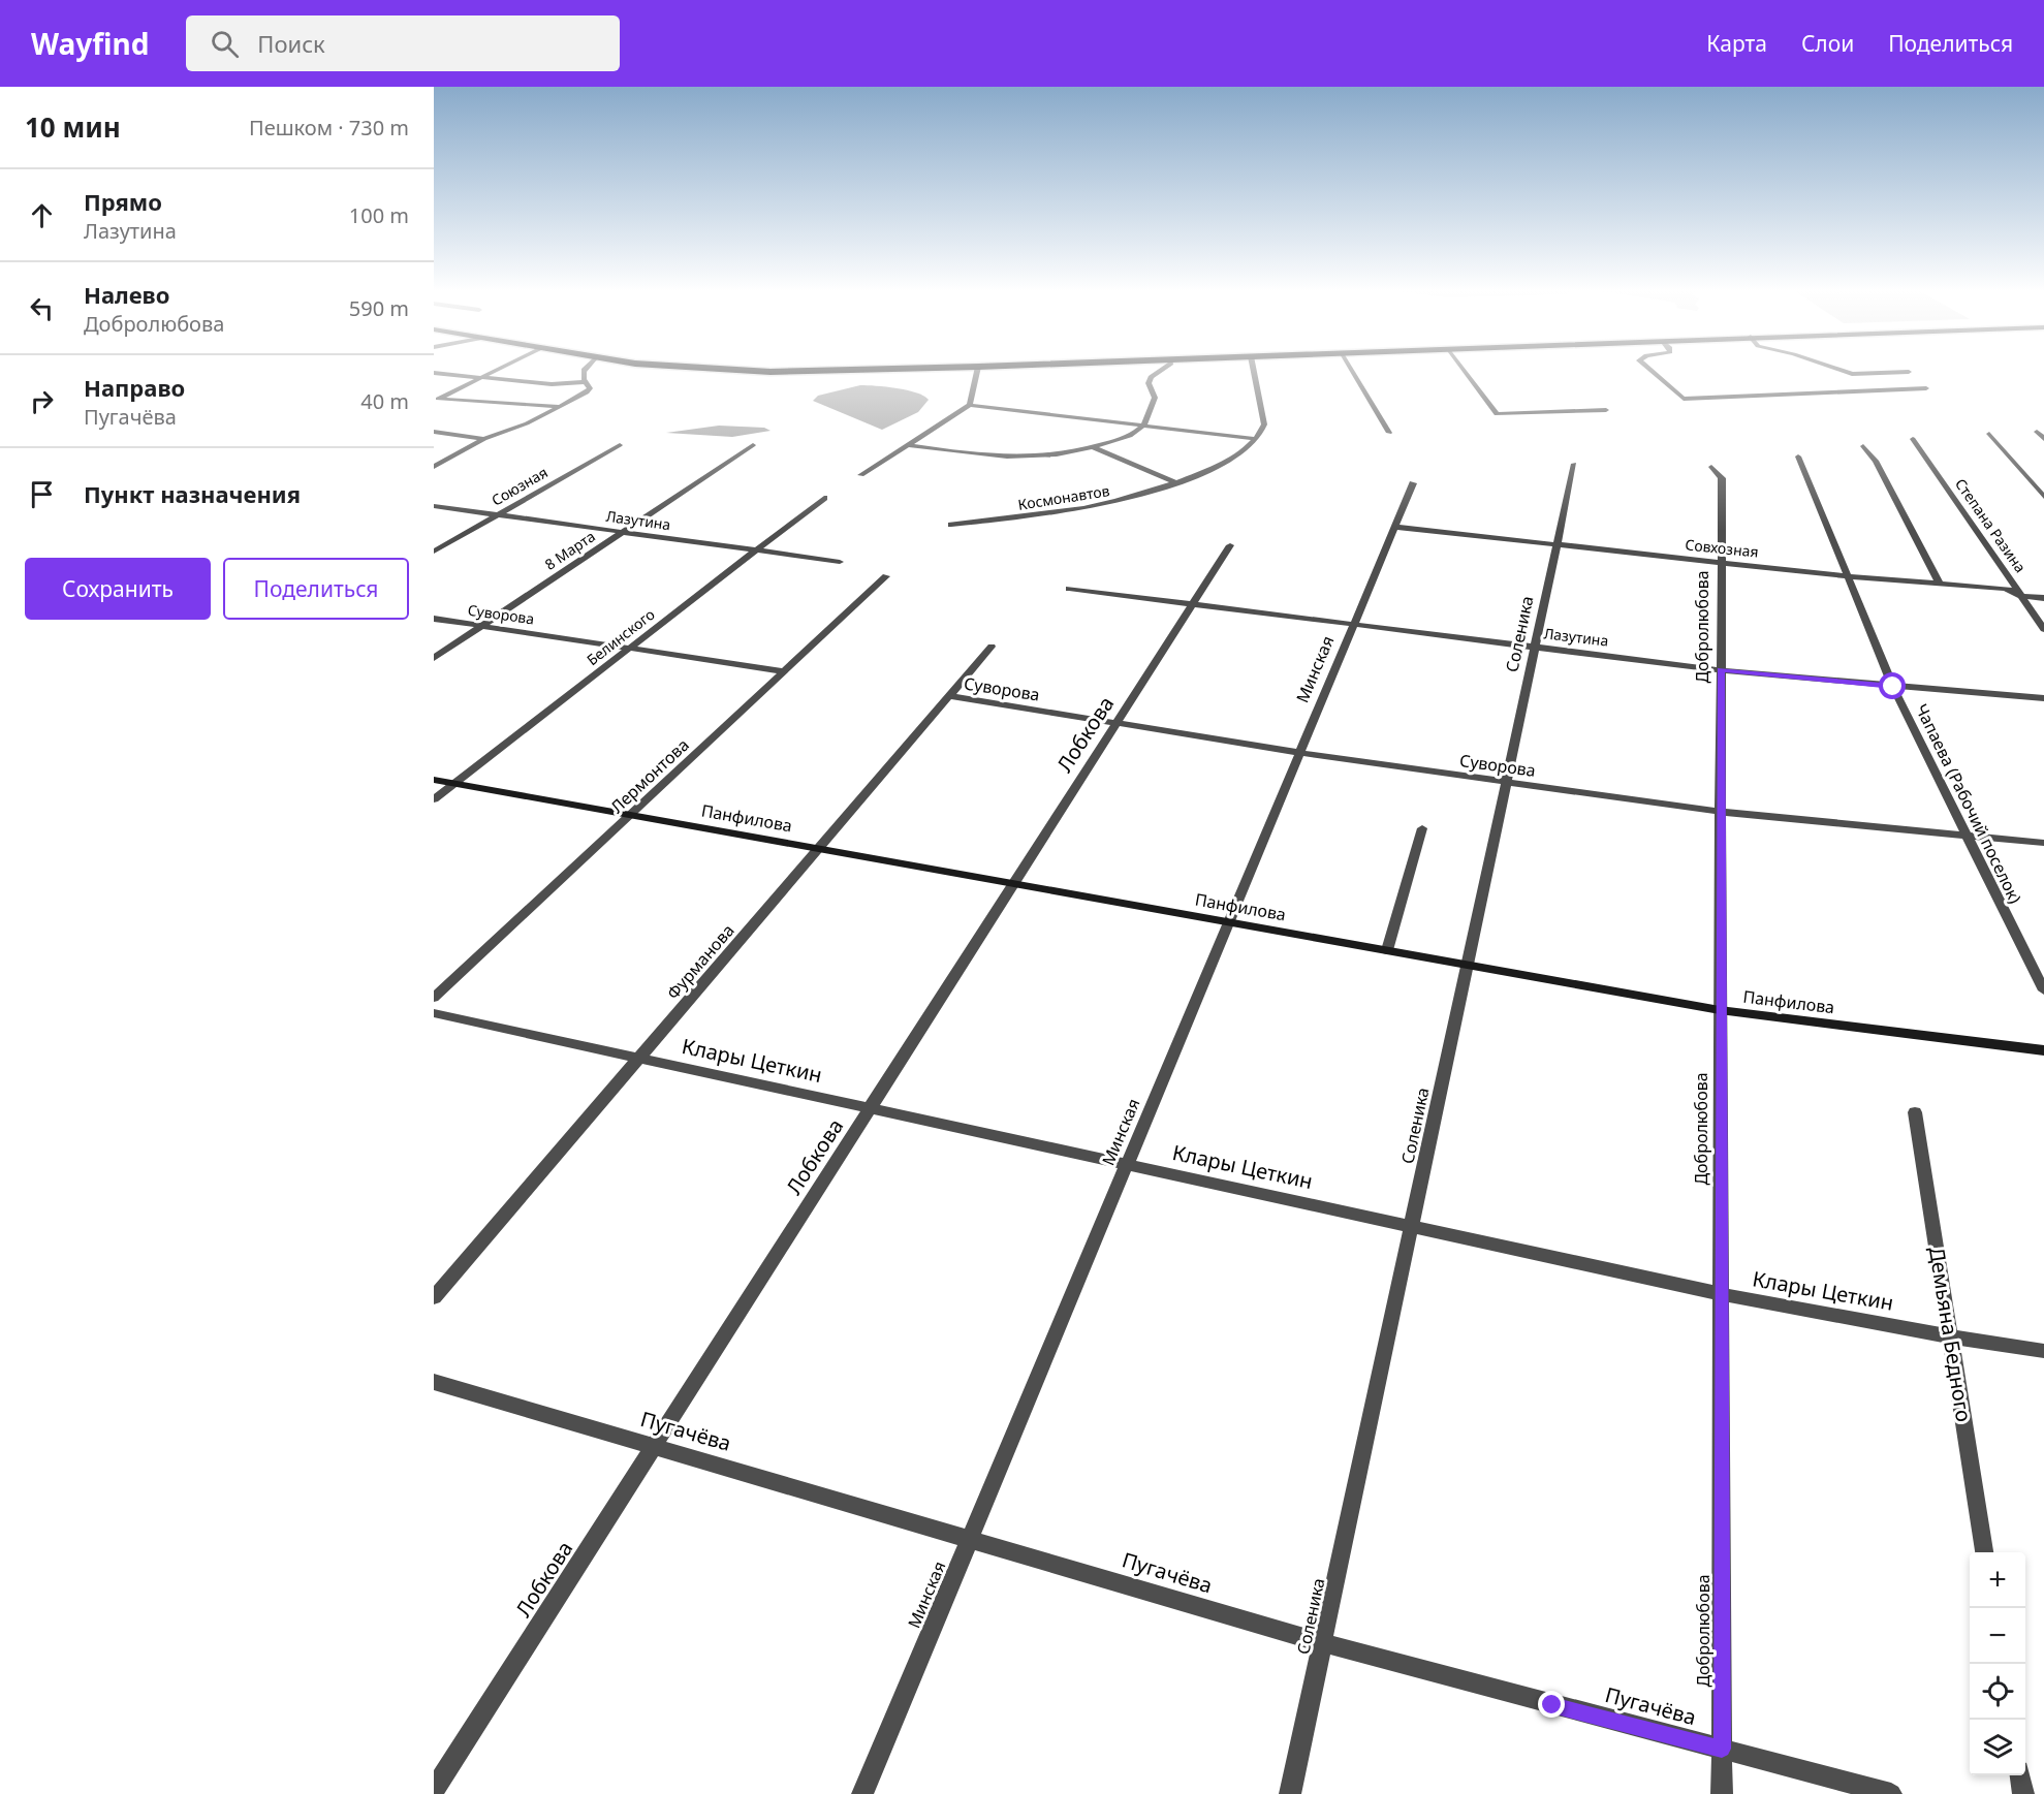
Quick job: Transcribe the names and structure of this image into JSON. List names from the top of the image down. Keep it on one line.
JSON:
{"streets":{"street":["Союзная","Космонавтов","Лазутина","Степана Разина","Совхозная","8 Марта","Суворова","Добролюбова","Соленика","Белинского","Минская","Лобкова","Лермонтова","Чапаева (Рабочий поселок)","Панфилова","Фурманова","Клары Цеткин","Демьяна Бедного","Пугачёва"]},"crossings":[["Союзная","Лазутина"],["Лазутина","8 Марта"],["Лазутина","Добролюбова"],["Лазутина","Соленика"],["Лазутина","Белинского"],["Лазутина","Минская"],["Лазутина","Лобкова"],["Лазутина","Чапаева (Рабочий поселок)"],["Степана Разина","Совхозная"],["Совхозная","Добролюбова"],["Совхозная","Соленика"],["Совхозная","Минская"],["Совхозная","Чапаева (Рабочий поселок)"],["8 Марта","Суворова"],["Суворова","Добролюбова"],["Суворова","Соленика"],["Суворова","Белинского"],["Суворова","Минская"],["Суворова","Лобкова"],["Суворова","Лермонтова"],["Суворова","Чапаева (Рабочий поселок)"],["Суворова","Фурманова"],["Добролюбова","Панфилова"],["Добролюбова","Клары Цеткин"],["Добролюбова","Пугачёва"],["Соленика","Панфилова"],["Соленика","Клары Цеткин"],["Соленика","Пугачёва"],["Белинского","Панфилова"],["Минская","Панфилова"],["Минская","Клары Цеткин"],["Минская","Пугачёва"],["Лобкова","Панфилова"],["Лобкова","Клары Цеткин"],["Лобкова","Пугачёва"],["Лермонтова","Панфилова"],["Панфилова","Фурманова"],["Фурманова","Клары Цеткин"],["Клары Цеткин","Демьяна Бедного"]],"page":{"header":"Wayfind","search":"Поиск","nav":["Карта","Слои","Поделиться"],"heading":["10 мин","Пешком · 730 m"],"list":[["Прямо","Лазутина","100 m"],["Налево","Добролюбова","590 m"],["Направо","Пугачёва","40 m"],"Пункт назначения"],"buttons":["Сохранить","Поделиться"],"map_buttons":["+","−"]}}
